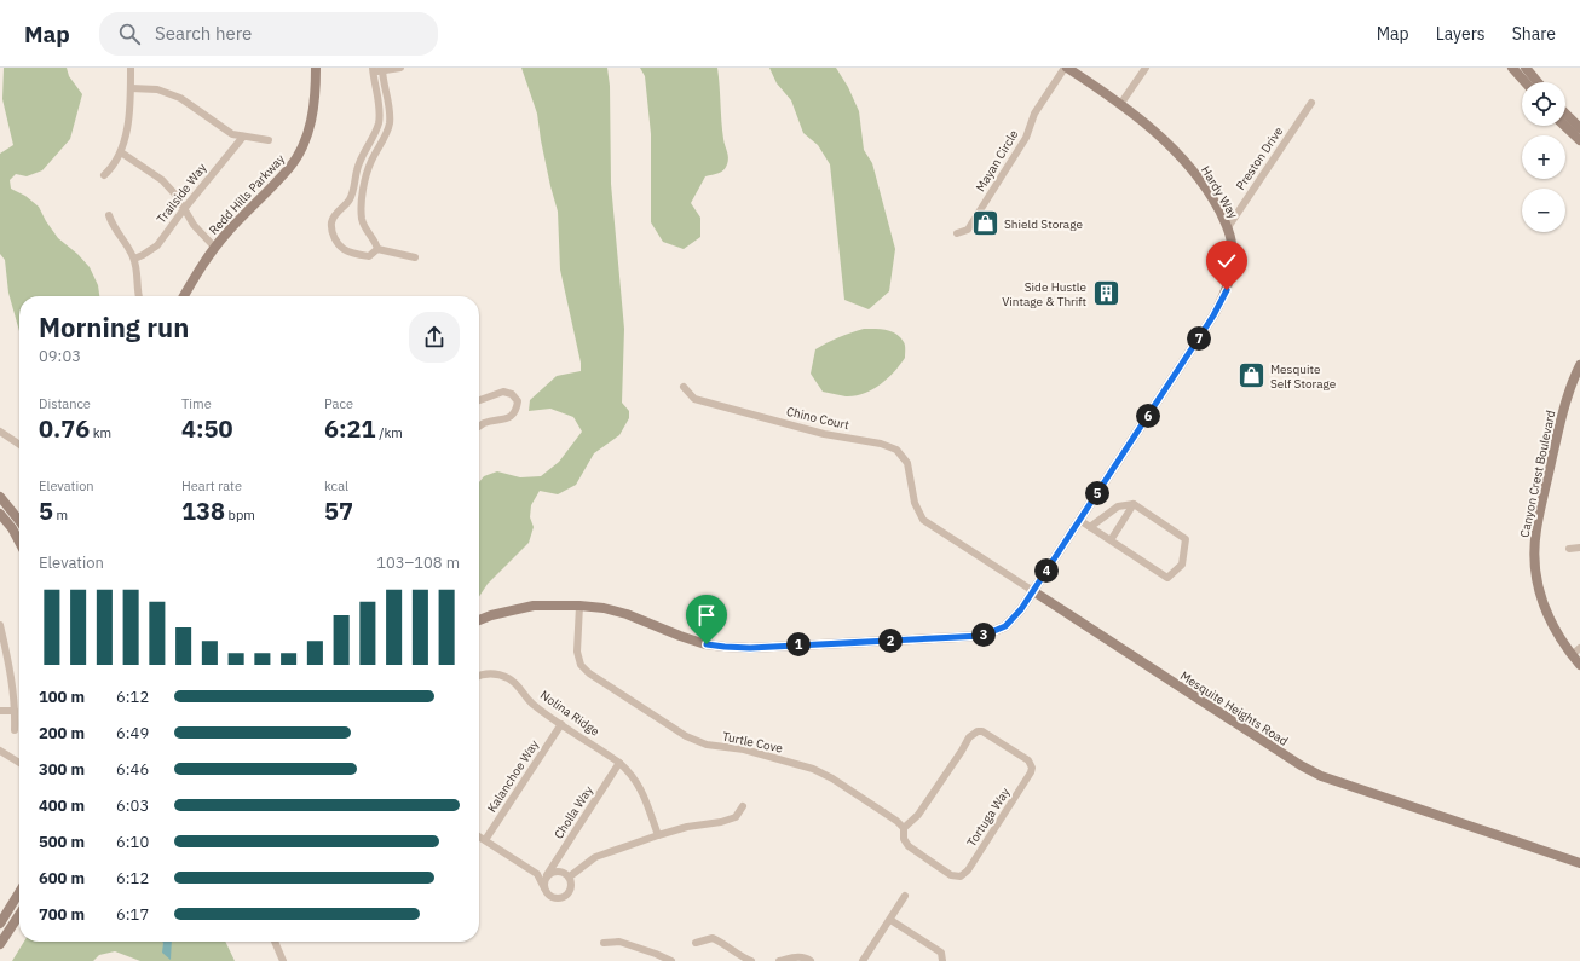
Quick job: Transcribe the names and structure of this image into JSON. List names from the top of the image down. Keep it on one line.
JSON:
{"streets":{"main road":["Hardy Way","Redd Hills Parkway","Canyon Crest Boulevard","Mesquite Heights Road"],"street":["Preston Drive","Mayan Circle","Trailside Way","Chino Court","Nolina Ridge","Turtle Cove","Kalanchoe Way","Cholla Way","Tortuga Way"]},"crossings":[["Preston Drive","Hardy Way"],["Mayan Circle","Hardy Way"],["Hardy Way","Mesquite Heights Road"],["Hardy Way","Turtle Cove"],["Chino Court","Mesquite Heights Road"],["Nolina Ridge","Kalanchoe Way"],["Nolina Ridge","Cholla Way"],["Turtle Cove","Tortuga Way"]],"places":{"shop":["Shield Storage","Mesquite Self Storage"],"building":["Side Hustle Vintage & Thrift"]},"page":{"header":"Map","search":"Search here","nav":["Map","Layers","Share"],"map_buttons":["+","−"],"heading":["Morning run","09:03"],"pins":["7","6","5","4","3","2","1"],"stats":[["Distance","0.76 km"],["Time","4:50"],["Pace","6:21 /km"],["Elevation","5 m"],["Heart rate","138 bpm"],["kcal","57"]],"chart":["Elevation","103–108 m"],"list":[{"name":"100 m","note":"6:12"},{"name":"200 m","note":"6:49"},{"name":"300 m","note":"6:46"},{"name":"400 m","note":"6:03"},{"name":"500 m","note":"6:10"},{"name":"600 m","note":"6:12"},{"name":"700 m","note":"6:17"}]}}
